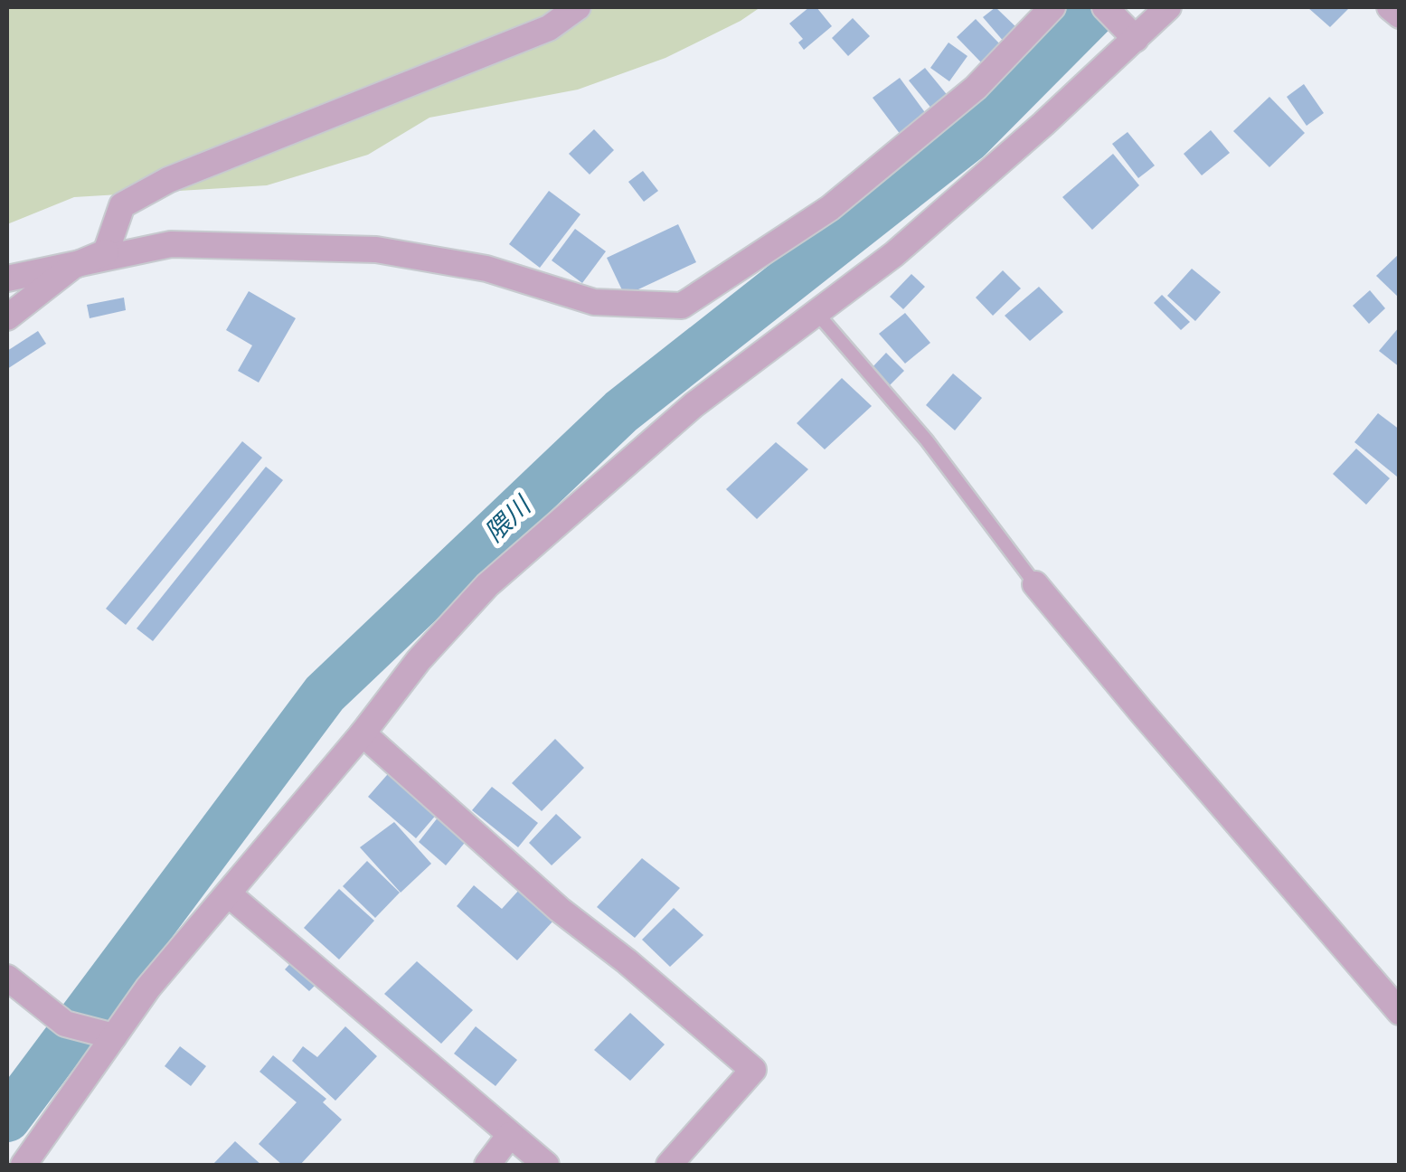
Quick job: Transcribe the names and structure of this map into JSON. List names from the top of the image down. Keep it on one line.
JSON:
{"water":["隈川"]}
